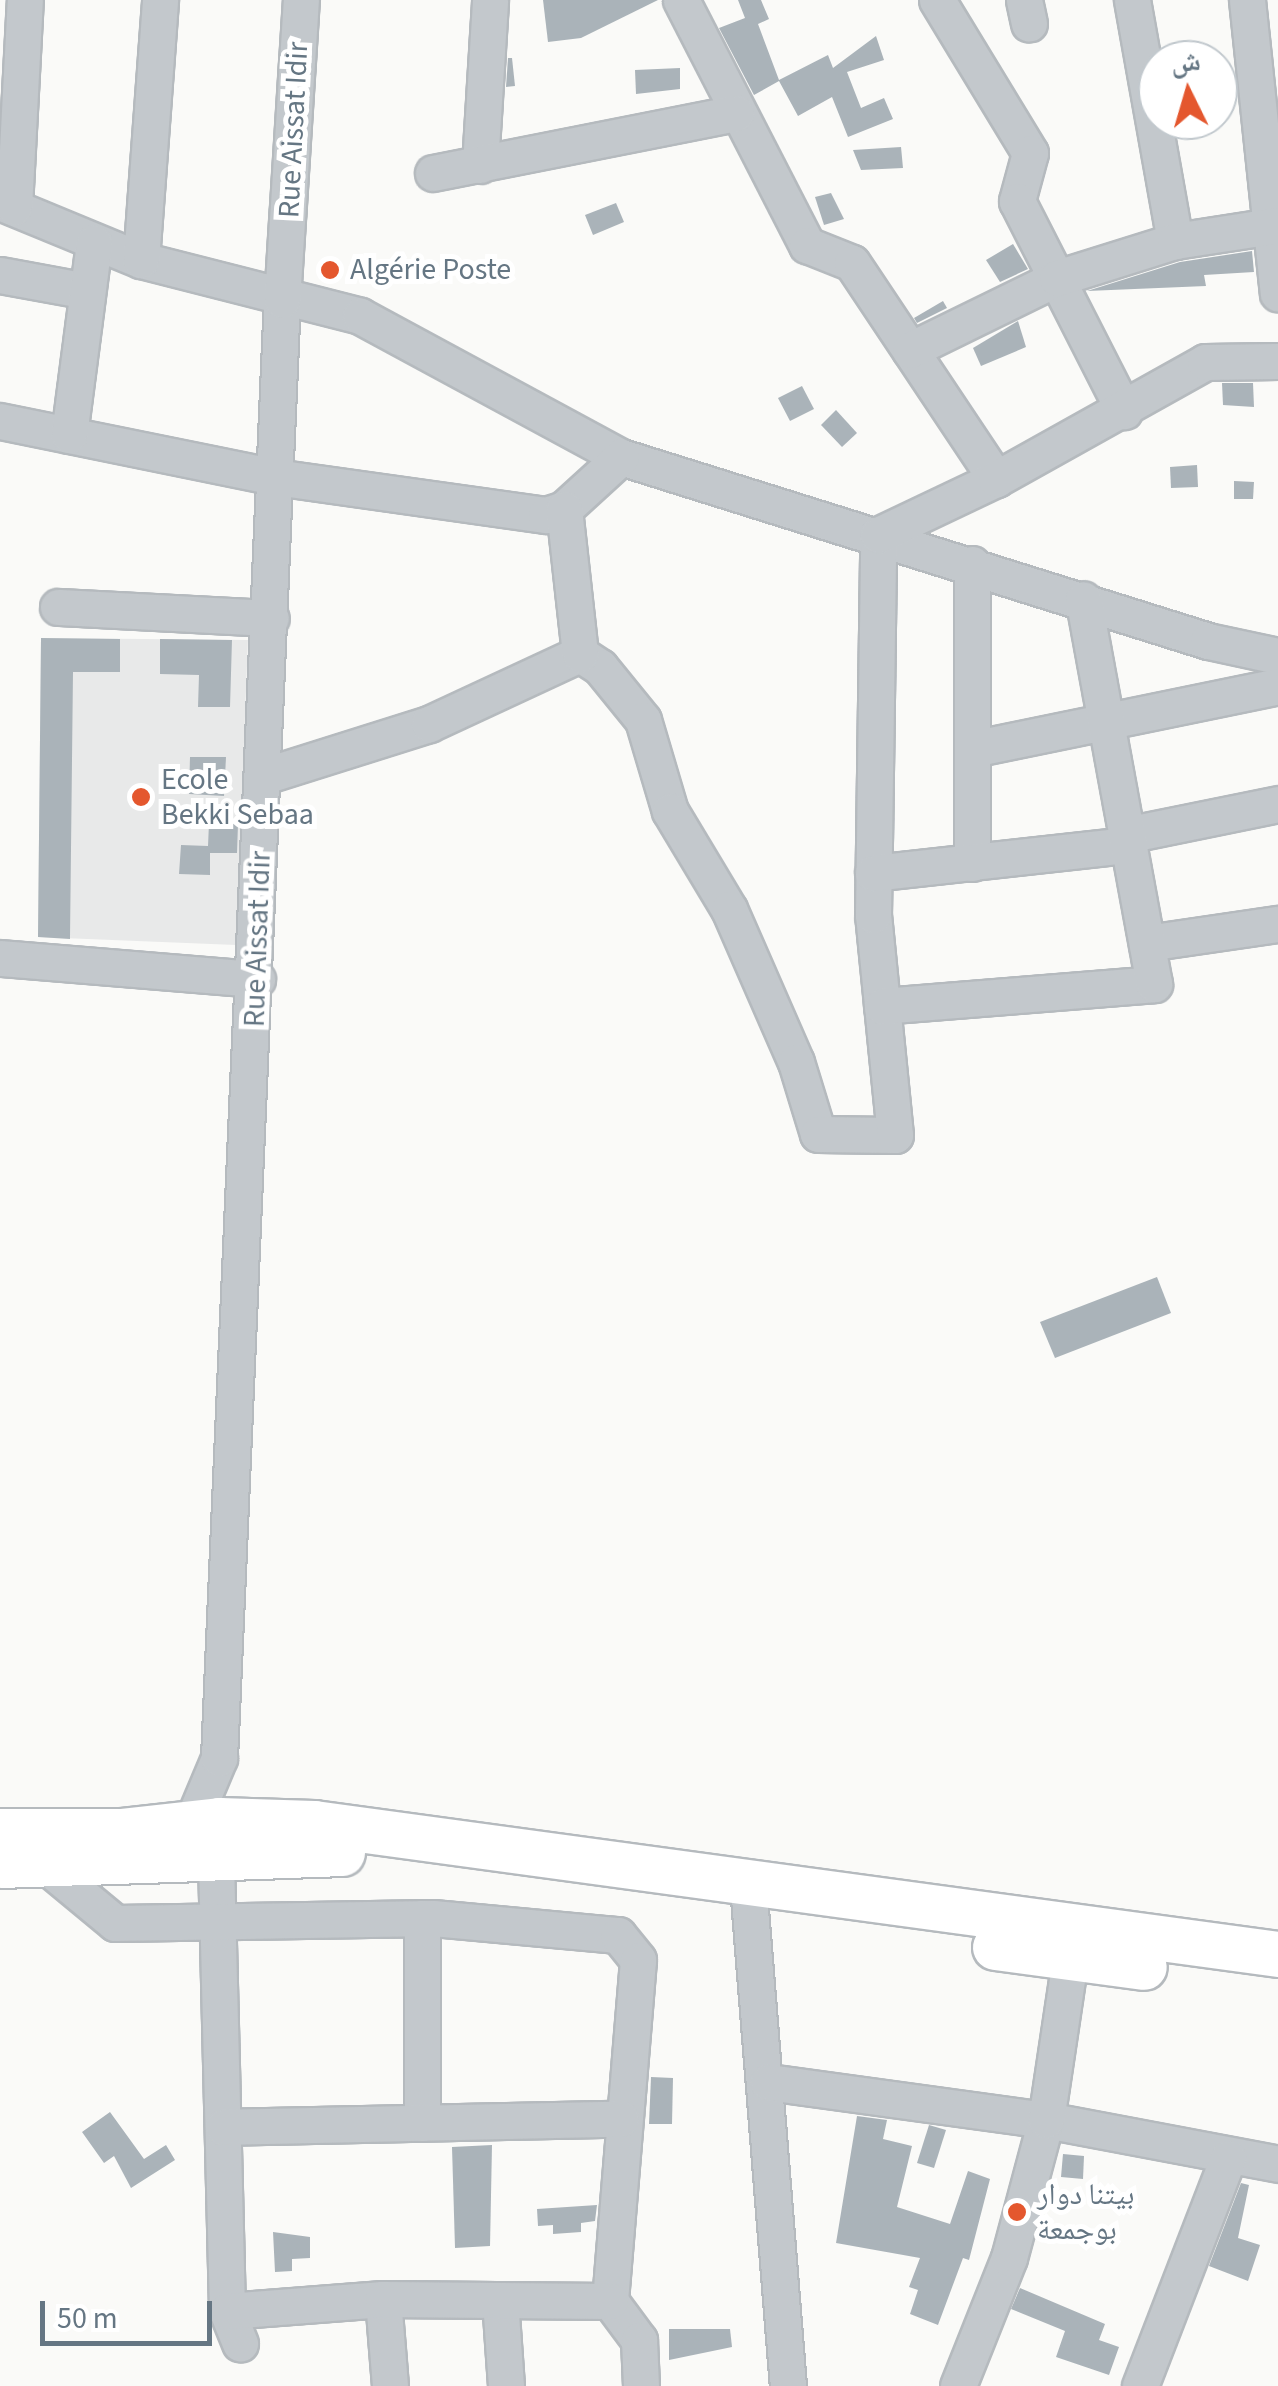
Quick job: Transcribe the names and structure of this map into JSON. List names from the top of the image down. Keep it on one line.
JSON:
{"streets":{"street":["Rue Aissat Idir"]},"places":["Algérie Poste","Ecole Bekki Sebaa","بيتنا دوار بوجمعة"],"scale_bar":"50 m","north":"top"}
